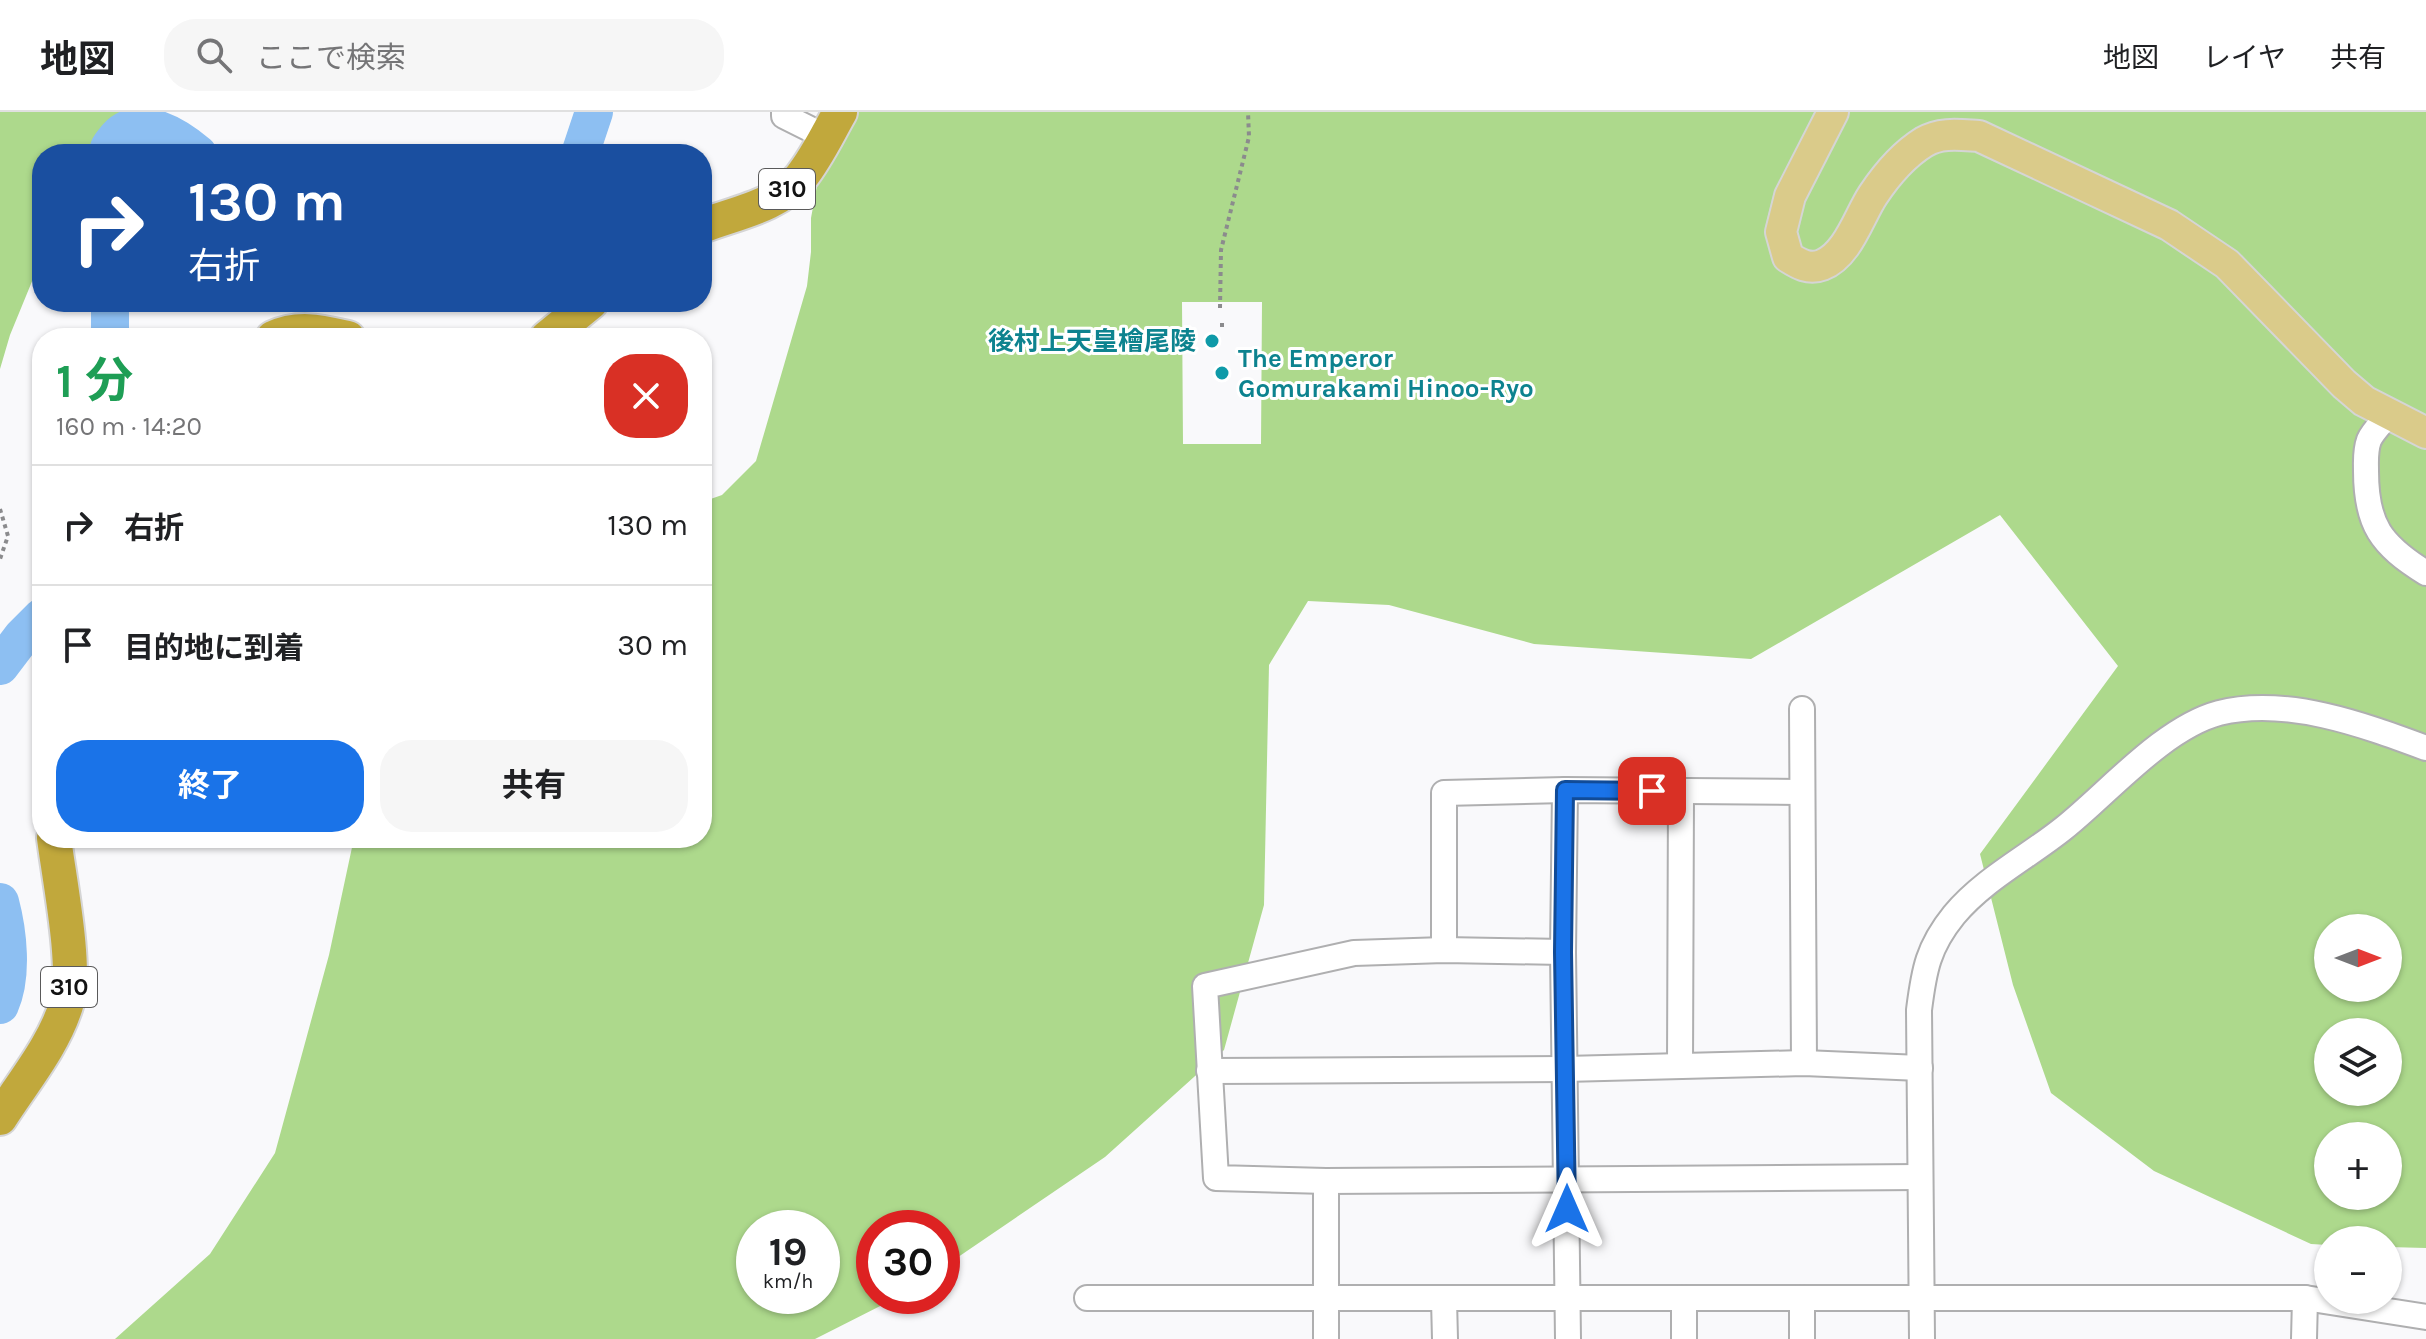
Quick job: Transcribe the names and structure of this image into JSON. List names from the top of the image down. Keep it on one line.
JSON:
{"streets":{"highway":["310"]},"places":["後村上天皇檜尾陵","The Emperor Gomurakami Hinoo-Ryo"],"north":"right","page":{"header":"地図","search":"ここで検索","nav":["地図","レイヤ","共有"],"turn":["130 m","右折"],"heading":["1 分","160 m · 14:20"],"list":[{"name":"右折","value":"130 m"},{"name":"目的地に到着","value":"30 m"}],"buttons":["終了","共有"],"map_buttons":["+","−"],"speed":"19 km/h","limit":"30"}}
